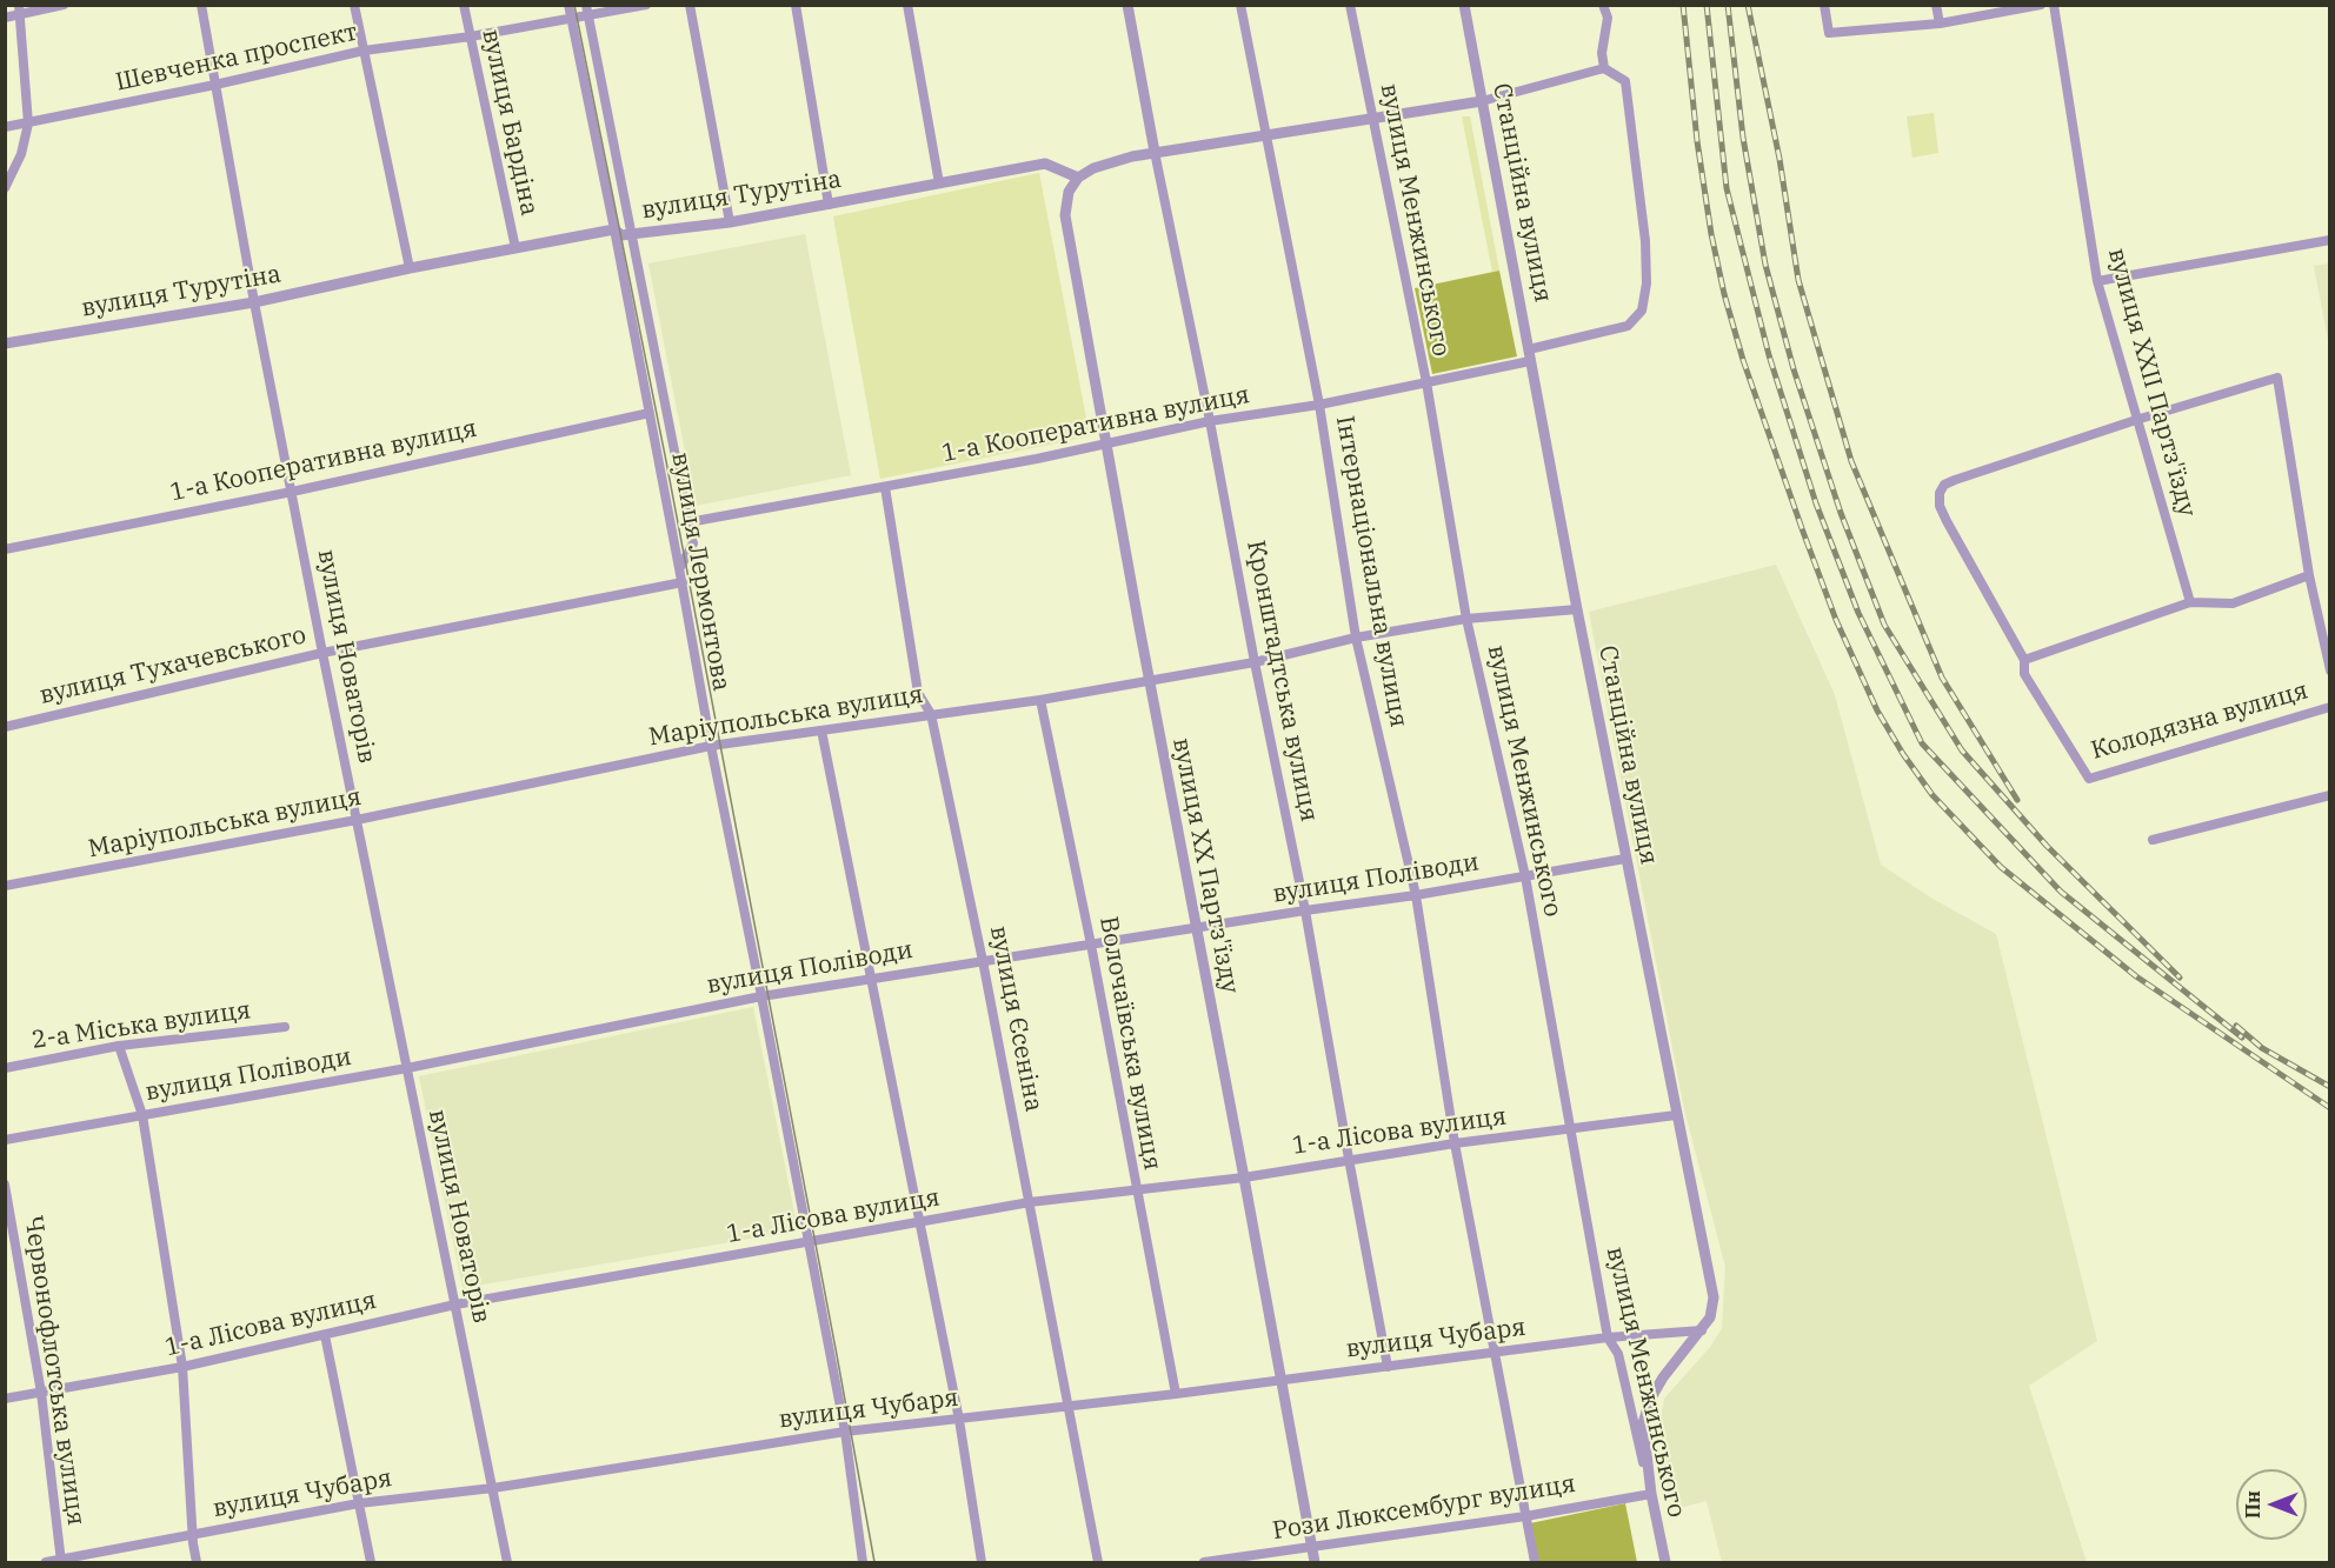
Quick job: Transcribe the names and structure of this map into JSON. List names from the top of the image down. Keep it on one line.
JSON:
{"streets":{"street":["Шевченка проспект","вулиця Бардіна","Станційна вулиця","вулиця Турутіна","вулиця Менжинського","вулиця XXII Партз'їзду","1-а Кооперативна вулиця","вулиця Лермонтова","Інтернаціональна вулиця","вулиця Новаторів","вулиця Тухачевського","Кронштадтська вулиця","Маріупольська вулиця","Колодязна вулиця","вулиця XX Партз'їзду","вулиця Поліводи","вулиця Єсеніна","2-а Міська вулиця","Волочаївська вулиця","1-а Лісова вулиця","вулиця Чубаря","Червонофлотська вулиця","Рози Люксембург вулиця"]},"crossings":[["Шевченка проспект","вулиця Бардіна"],["Шевченка проспект","вулиця Лермонтова"],["Шевченка проспект","вулиця Новаторів"],["вулиця Бардіна","вулиця Турутіна"],["Станційна вулиця","вулиця Менжинського"],["Станційна вулиця","1-а Кооперативна вулиця"],["Станційна вулиця","Маріупольська вулиця"],["Станційна вулиця","вулиця Поліводи"],["Станційна вулиця","1-а Лісова вулиця"],["Станційна вулиця","вулиця Чубаря"],["Станційна вулиця","Рози Люксембург вулиця"],["вулиця Турутіна","вулиця Лермонтова"],["вулиця Турутіна","вулиця Новаторів"],["вулиця Турутіна","вулиця XX Партз'їзду"],["вулиця Менжинського","1-а Кооперативна вулиця"],["вулиця Менжинського","Маріупольська вулиця"],["вулиця Менжинського","вулиця Поліводи"],["вулиця Менжинського","1-а Лісова вулиця"],["вулиця Менжинського","вулиця Чубаря"],["вулиця Менжинського","Рози Люксембург вулиця"],["1-а Кооперативна вулиця","вулиця Лермонтова"],["1-а Кооперативна вулиця","Інтернаціональна вулиця"],["1-а Кооперативна вулиця","вулиця Новаторів"],["1-а Кооперативна вулиця","Кронштадтська вулиця"],["1-а Кооперативна вулиця","вулиця XX Партз'їзду"],["1-а Кооперативна вулиця","вулиця Єсеніна"],["вулиця Лермонтова","вулиця Тухачевського"],["вулиця Лермонтова","Маріупольська вулиця"],["вулиця Лермонтова","вулиця Поліводи"],["вулиця Лермонтова","1-а Лісова вулиця"],["вулиця Лермонтова","вулиця Чубаря"],["Інтернаціональна вулиця","Маріупольська вулиця"],["Інтернаціональна вулиця","вулиця Поліводи"],["Інтернаціональна вулиця","1-а Лісова вулиця"],["Інтернаціональна вулиця","вулиця Чубаря"],["Інтернаціональна вулиця","Рози Люксембург вулиця"],["вулиця Новаторів","вулиця Тухачевського"],["вулиця Новаторів","Маріупольська вулиця"],["вулиця Новаторів","вулиця Поліводи"],["вулиця Новаторів","1-а Лісова вулиця"],["вулиця Новаторів","вулиця Чубаря"],["Кронштадтська вулиця","Маріупольська вулиця"],["Кронштадтська вулиця","вулиця Поліводи"],["Кронштадтська вулиця","1-а Лісова вулиця"],["Кронштадтська вулиця","вулиця Чубаря"],["Маріупольська вулиця","вулиця XX Партз'їзду"],["Маріупольська вулиця","вулиця Єсеніна"],["Маріупольська вулиця","Волочаївська вулиця"],["вулиця XX Партз'їзду","вулиця Поліводи"],["вулиця XX Партз'їзду","1-а Лісова вулиця"],["вулиця XX Партз'їзду","вулиця Чубаря"],["вулиця XX Партз'їзду","Рози Люксембург вулиця"],["вулиця Поліводи","вулиця Єсеніна"],["вулиця Поліводи","Волочаївська вулиця"],["вулиця Єсеніна","1-а Лісова вулиця"],["вулиця Єсеніна","вулиця Чубаря"],["Волочаївська вулиця","1-а Лісова вулиця"],["Волочаївська вулиця","вулиця Чубаря"],["1-а Лісова вулиця","Червонофлотська вулиця"],["вулиця Чубаря","Червонофлотська вулиця"]],"north":"left"}
